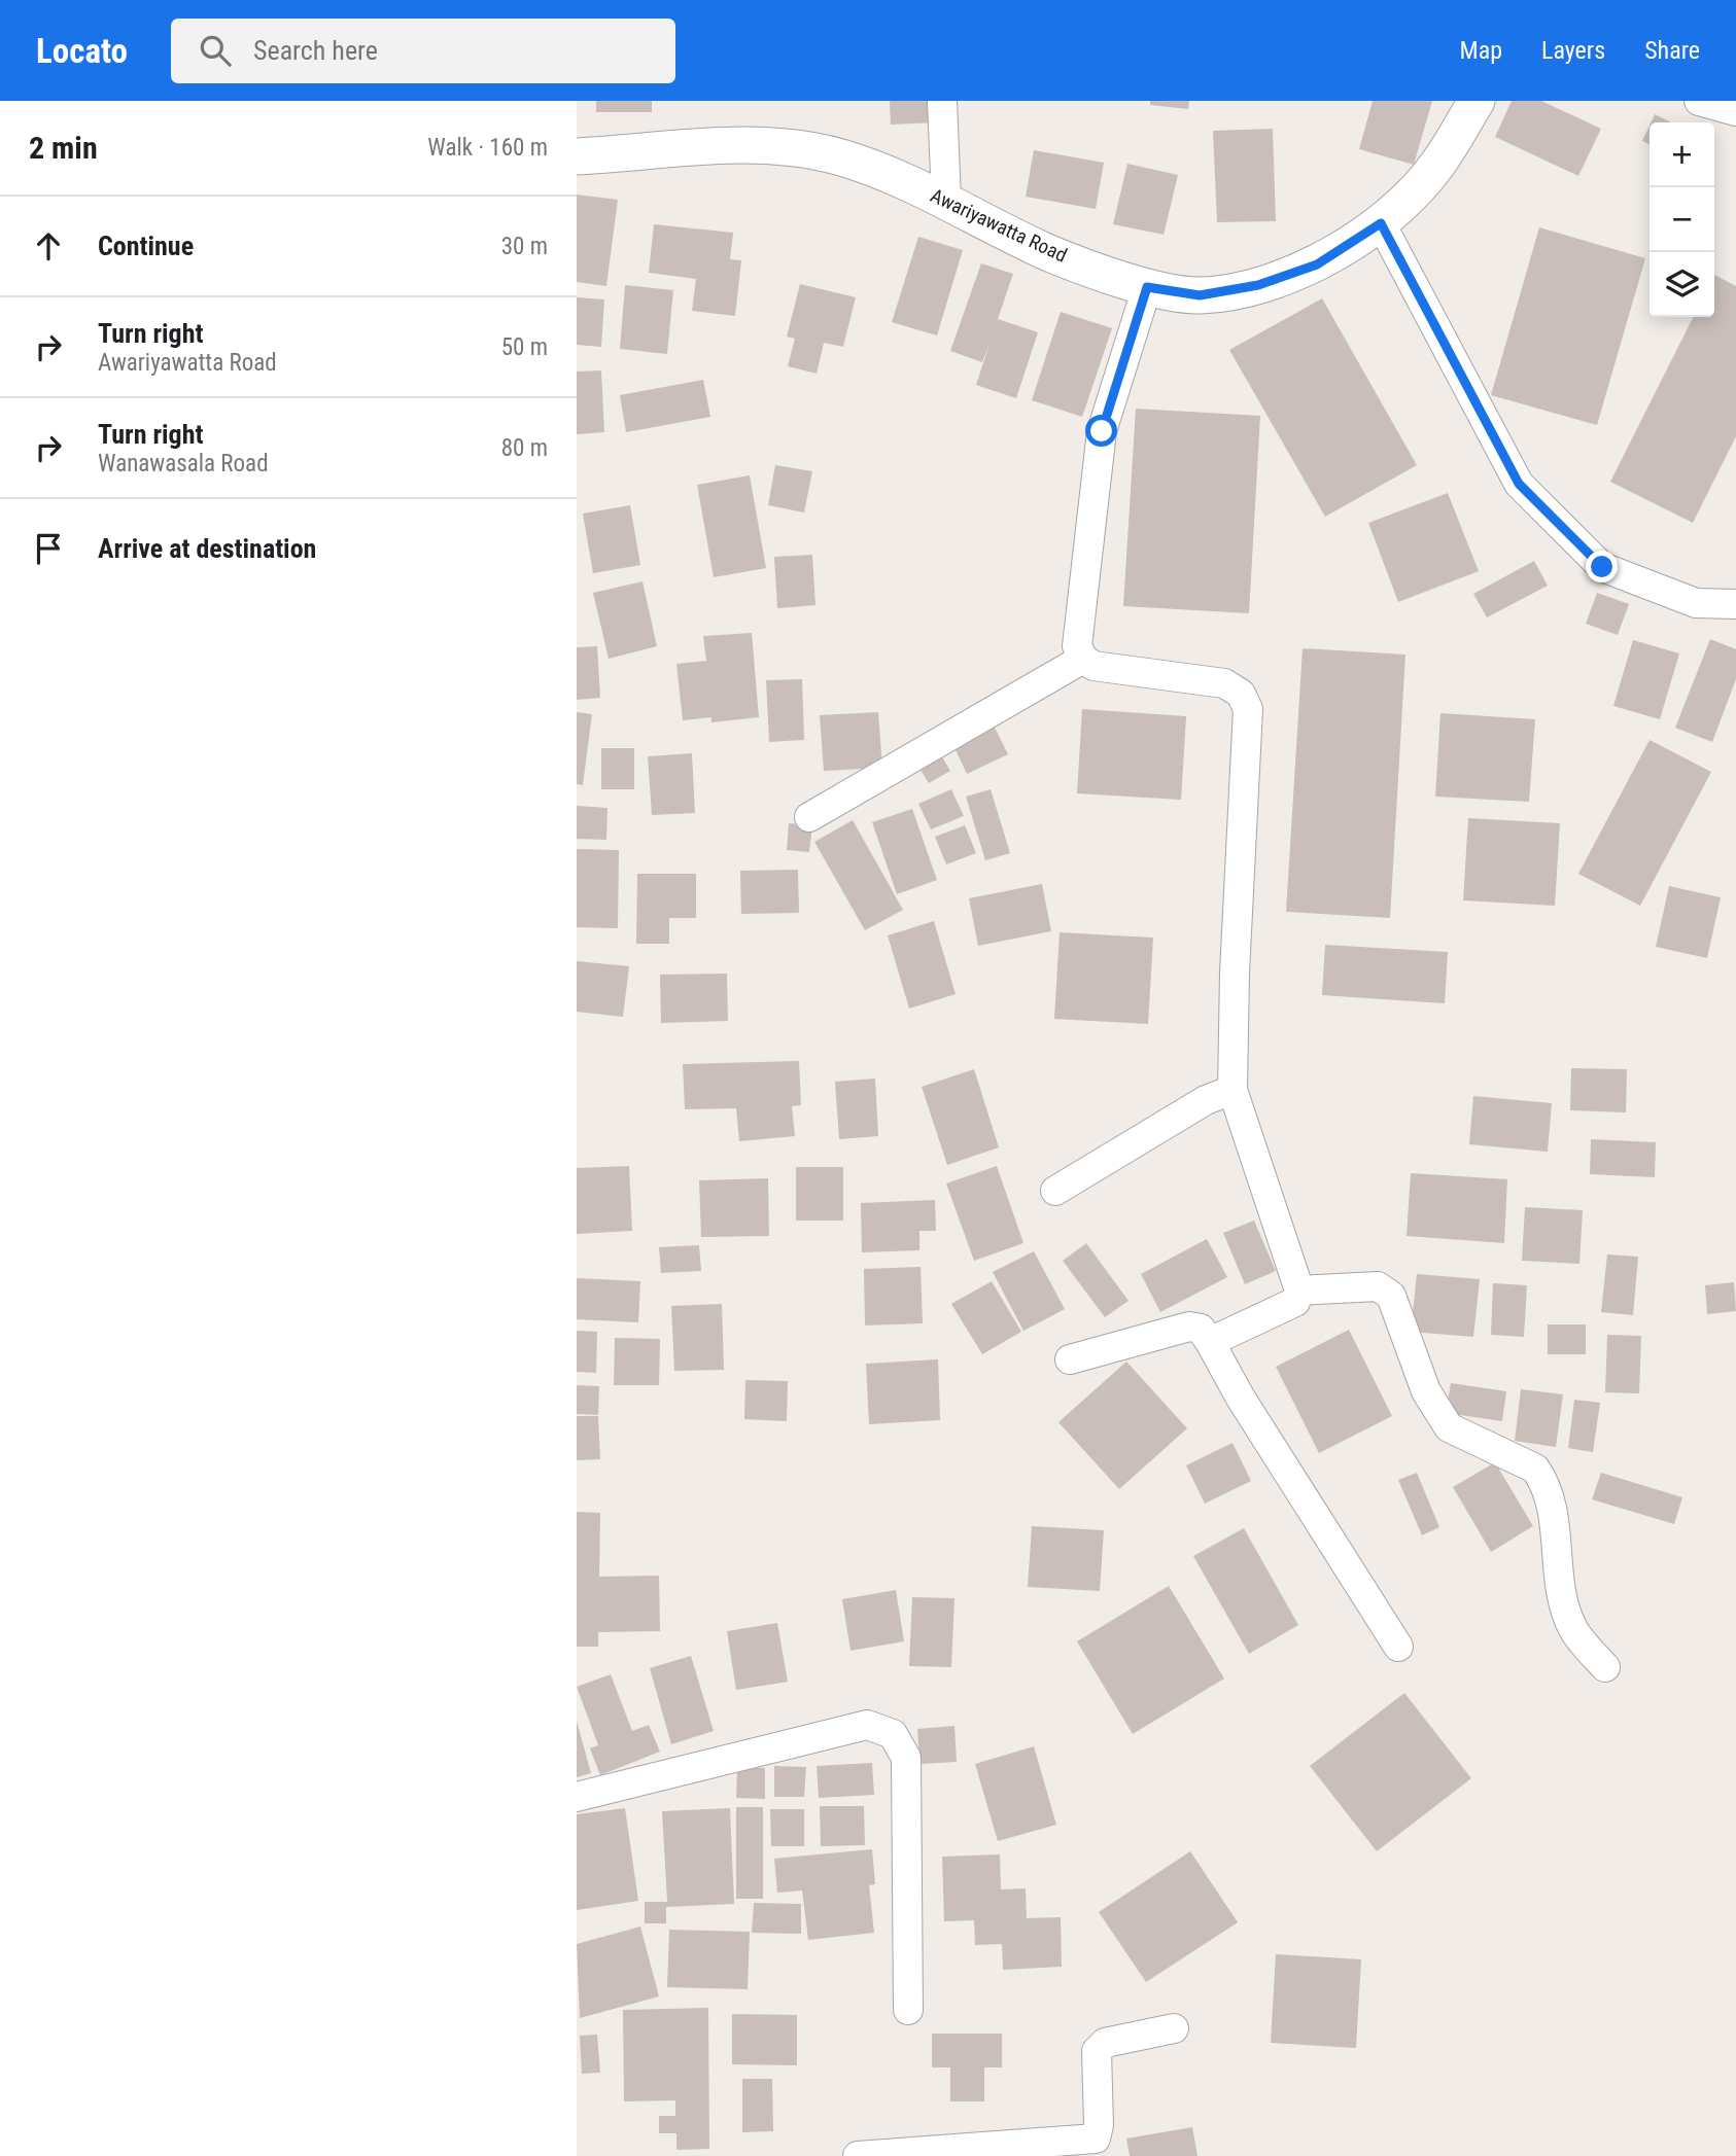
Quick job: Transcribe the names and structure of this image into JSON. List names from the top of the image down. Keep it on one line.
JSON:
{"streets":{"street":["Awariyawatta Road"]},"page":{"header":"Locato","search":"Search here","nav":["Map","Layers","Share"],"heading":["2 min","Walk · 160 m"],"map_buttons":["+","−"],"list":[["Continue","30 m"],["Turn right","Awariyawatta Road","50 m"],["Turn right","Wanawasala Road","80 m"],"Arrive at destination"]}}
